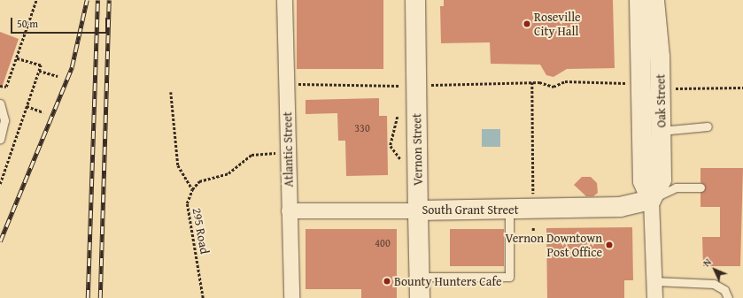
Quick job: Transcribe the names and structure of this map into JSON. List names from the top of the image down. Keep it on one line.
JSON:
{"streets":{"main road":["Oak Street","Vernon Street","South Grant Street"],"street":["Atlantic Street"],"path":["295 Road"]},"crossings":[["Oak Street","South Grant Street"],["Atlantic Street","South Grant Street"],["Vernon Street","South Grant Street"]],"places":["Roseville City Hall","Vernon Downtown Post Office","Bounty Hunters Cafe"],"house_numbers":["330","400"],"scale_bar":"50 m","north":"top left"}
